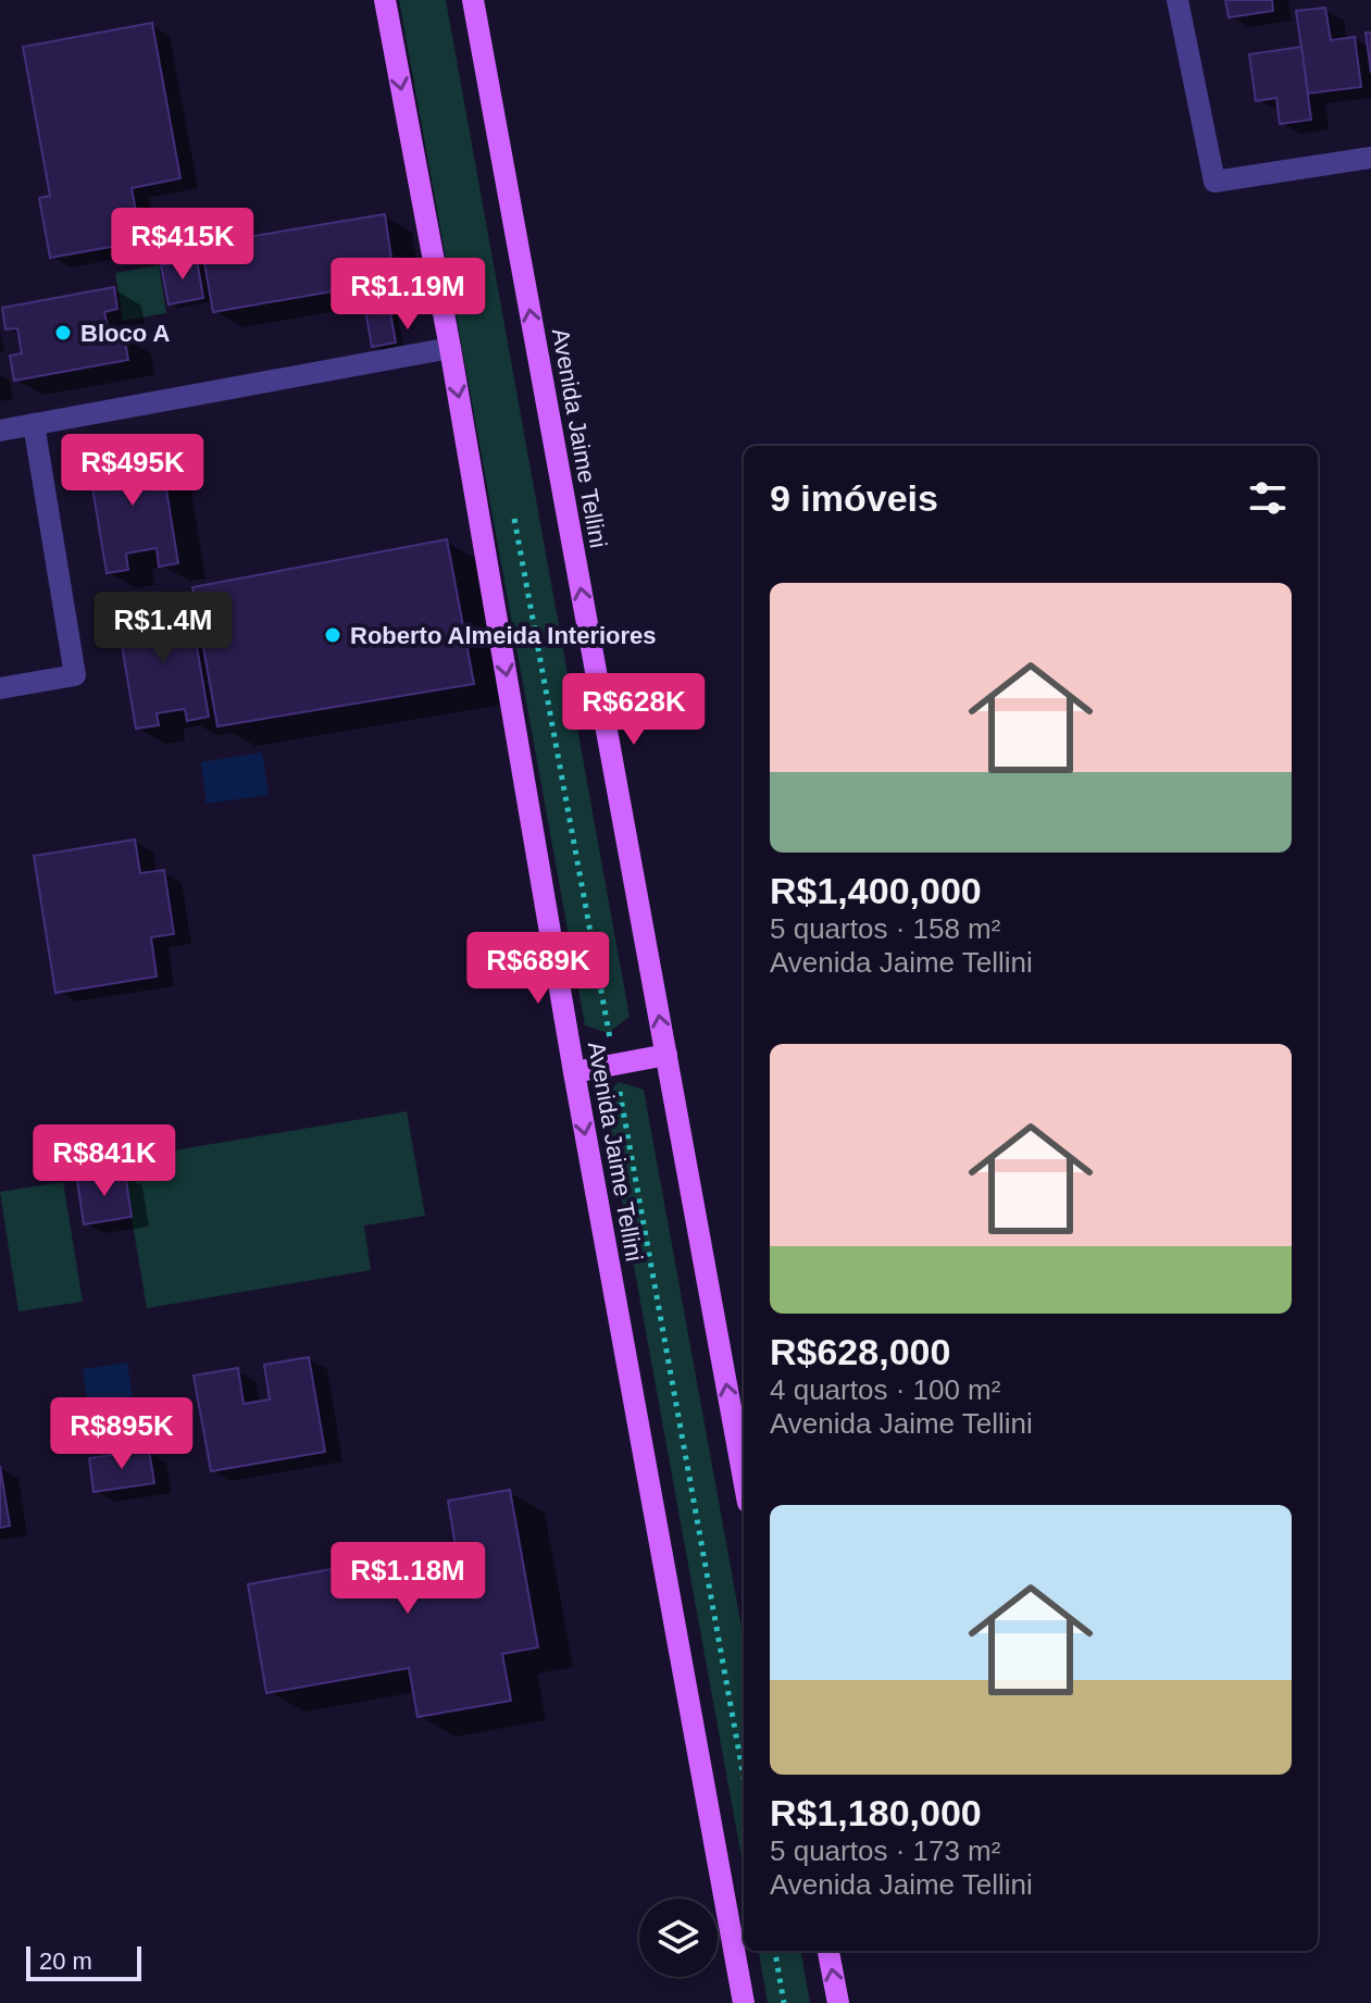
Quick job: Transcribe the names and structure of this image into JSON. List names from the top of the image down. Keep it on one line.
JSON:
{"streets":{"main road":["Avenida Jaime Tellini"]},"places":["Bloco A","Roberto Almeida Interiores"],"scale_bar":"20 m","page":{"price":["R$415K","R$1.19M","R$495K","R$1.4M","R$628K","R$689K","R$841K","R$895K","R$1.18M"],"heading":"9 imóveis","list":[{"name":"R$1,400,000","note":"5 quartos · 158 m² · Avenida Jaime Tellini"},{"name":"R$628,000","note":"4 quartos · 100 m² · Avenida Jaime Tellini"},{"name":"R$1,180,000","note":"5 quartos · 173 m² · Avenida Jaime Tellini"}],"scale":"20 m"}}
